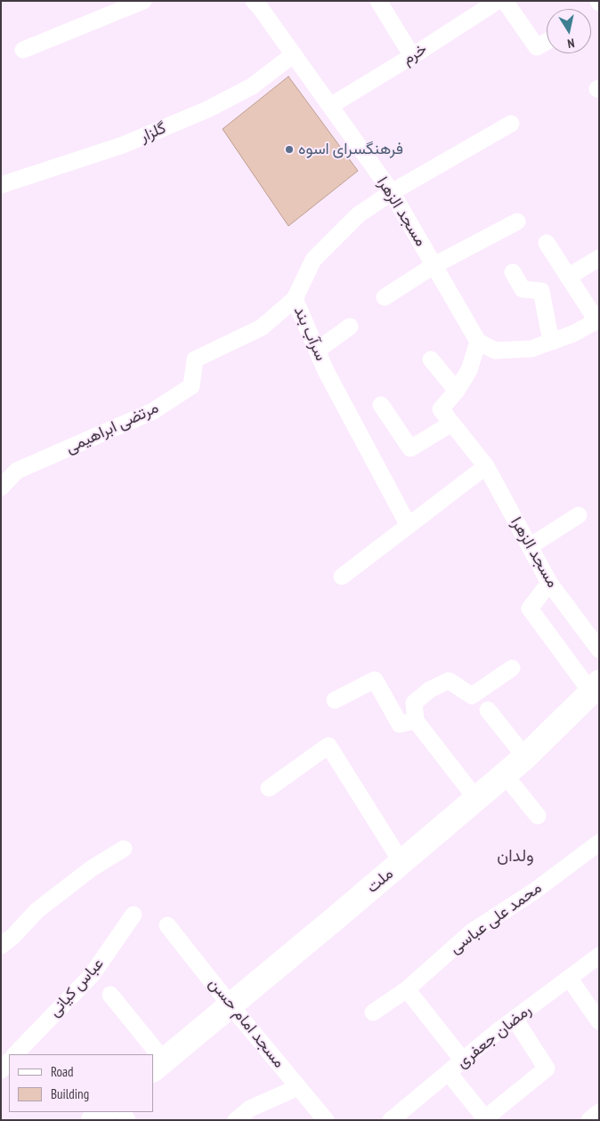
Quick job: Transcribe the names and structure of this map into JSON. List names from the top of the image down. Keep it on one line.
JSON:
{"streets":{"street":["خرم","گلزار","مسجد الزهرا","سرآب بند","مرتضی ابراهیمی","ملت","محمد علی عباسی","عباس کیانی","مسجد امام حسن","رمضان جعفری"]},"crossings":[["خرم","مسجد الزهرا"],["گلزار","مسجد الزهرا"],["مسجد الزهرا","سرآب بند"],["سرآب بند","مرتضی ابراهیمی"],["ملت","مسجد امام حسن"]],"districts":["ولدان"],"places":["فرهنگسرای اسوه"],"legend":["Road","Building"],"north":"bottom"}
